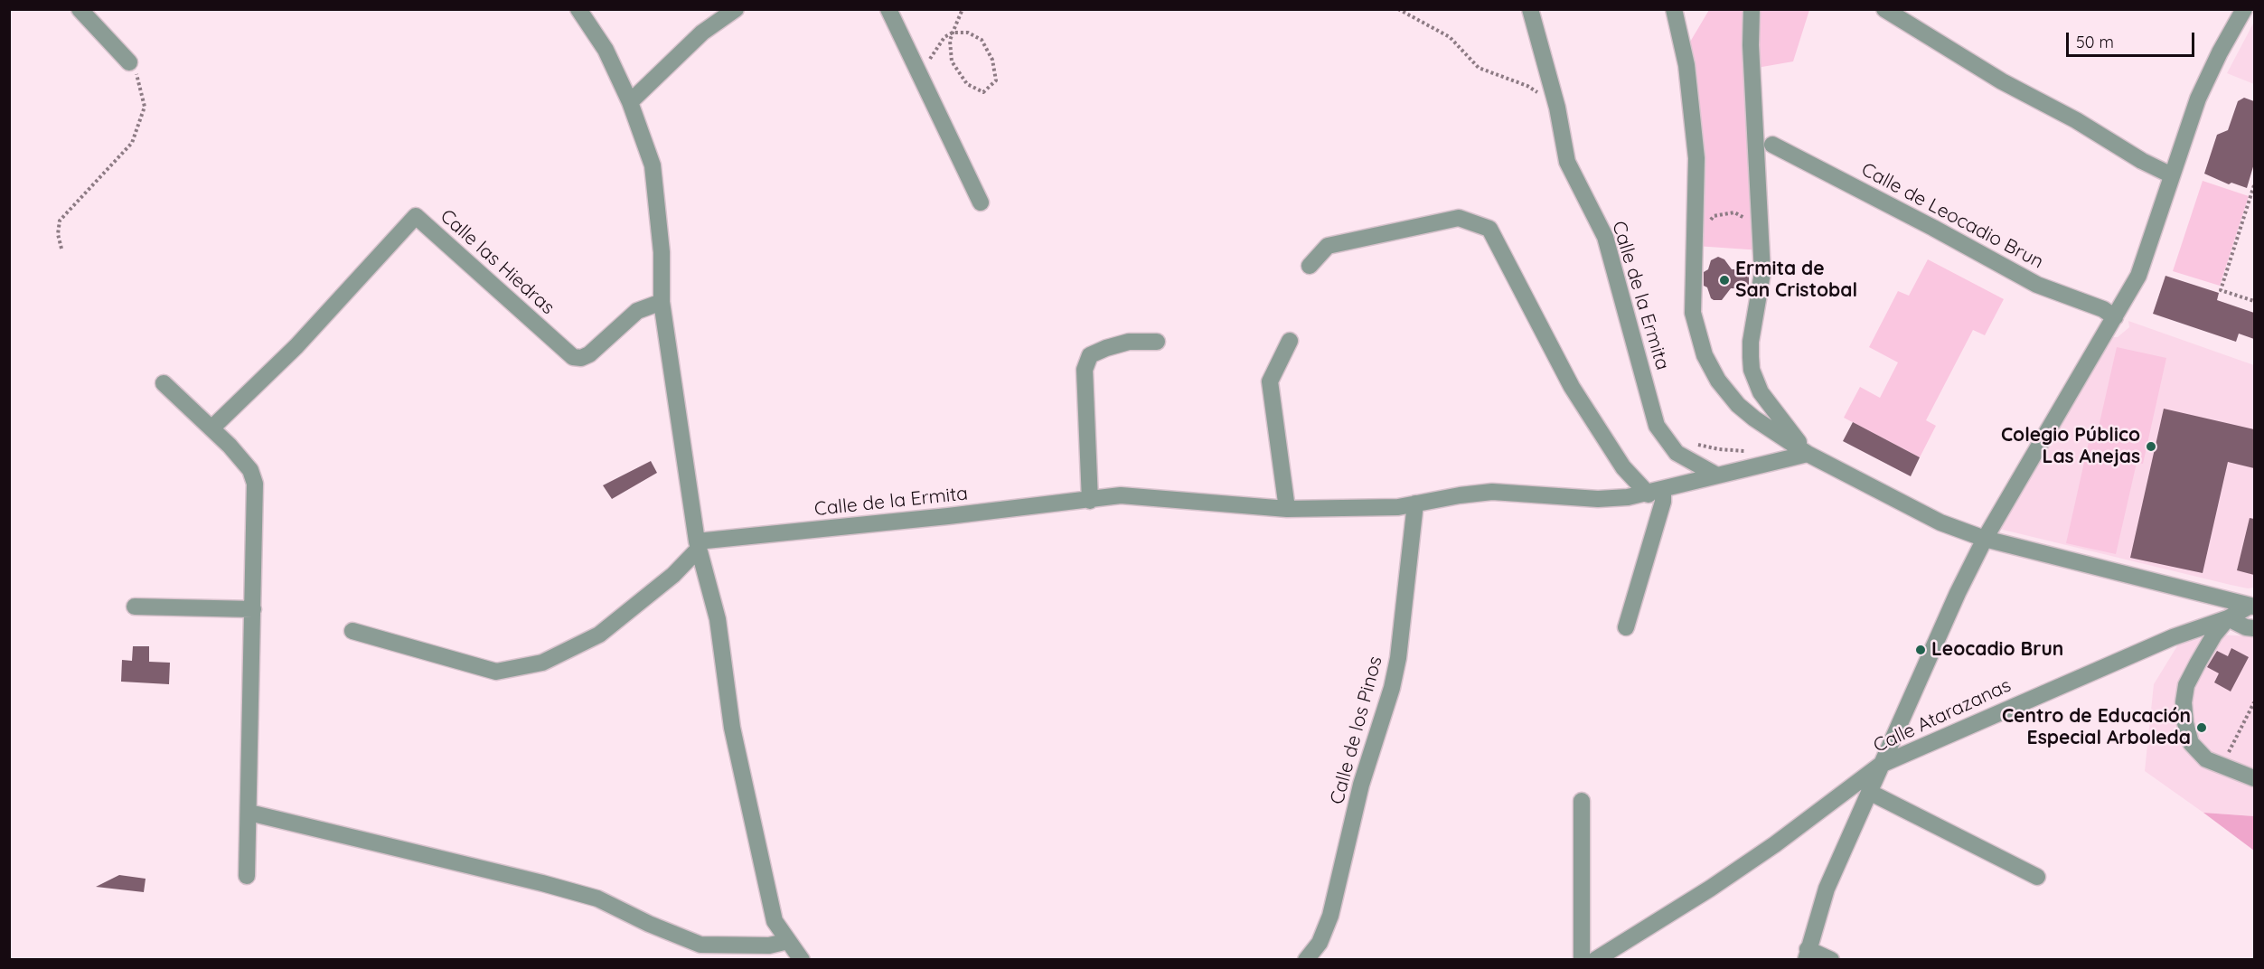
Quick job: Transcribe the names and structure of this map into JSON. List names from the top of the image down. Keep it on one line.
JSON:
{"streets":{"street":["Calle de Leocadio Brun","Calle las Hiedras","Calle de la Ermita","Calle Atarazanas","Calle de los Pinos"]},"crossings":[["Calle de la Ermita","Calle de los Pinos"]],"places":["Ermita de San Cristobal","Colegio Público Las Anejas","Leocadio Brun","Centro de Educación Especial Arboleda"],"scale_bar":"50 m"}
